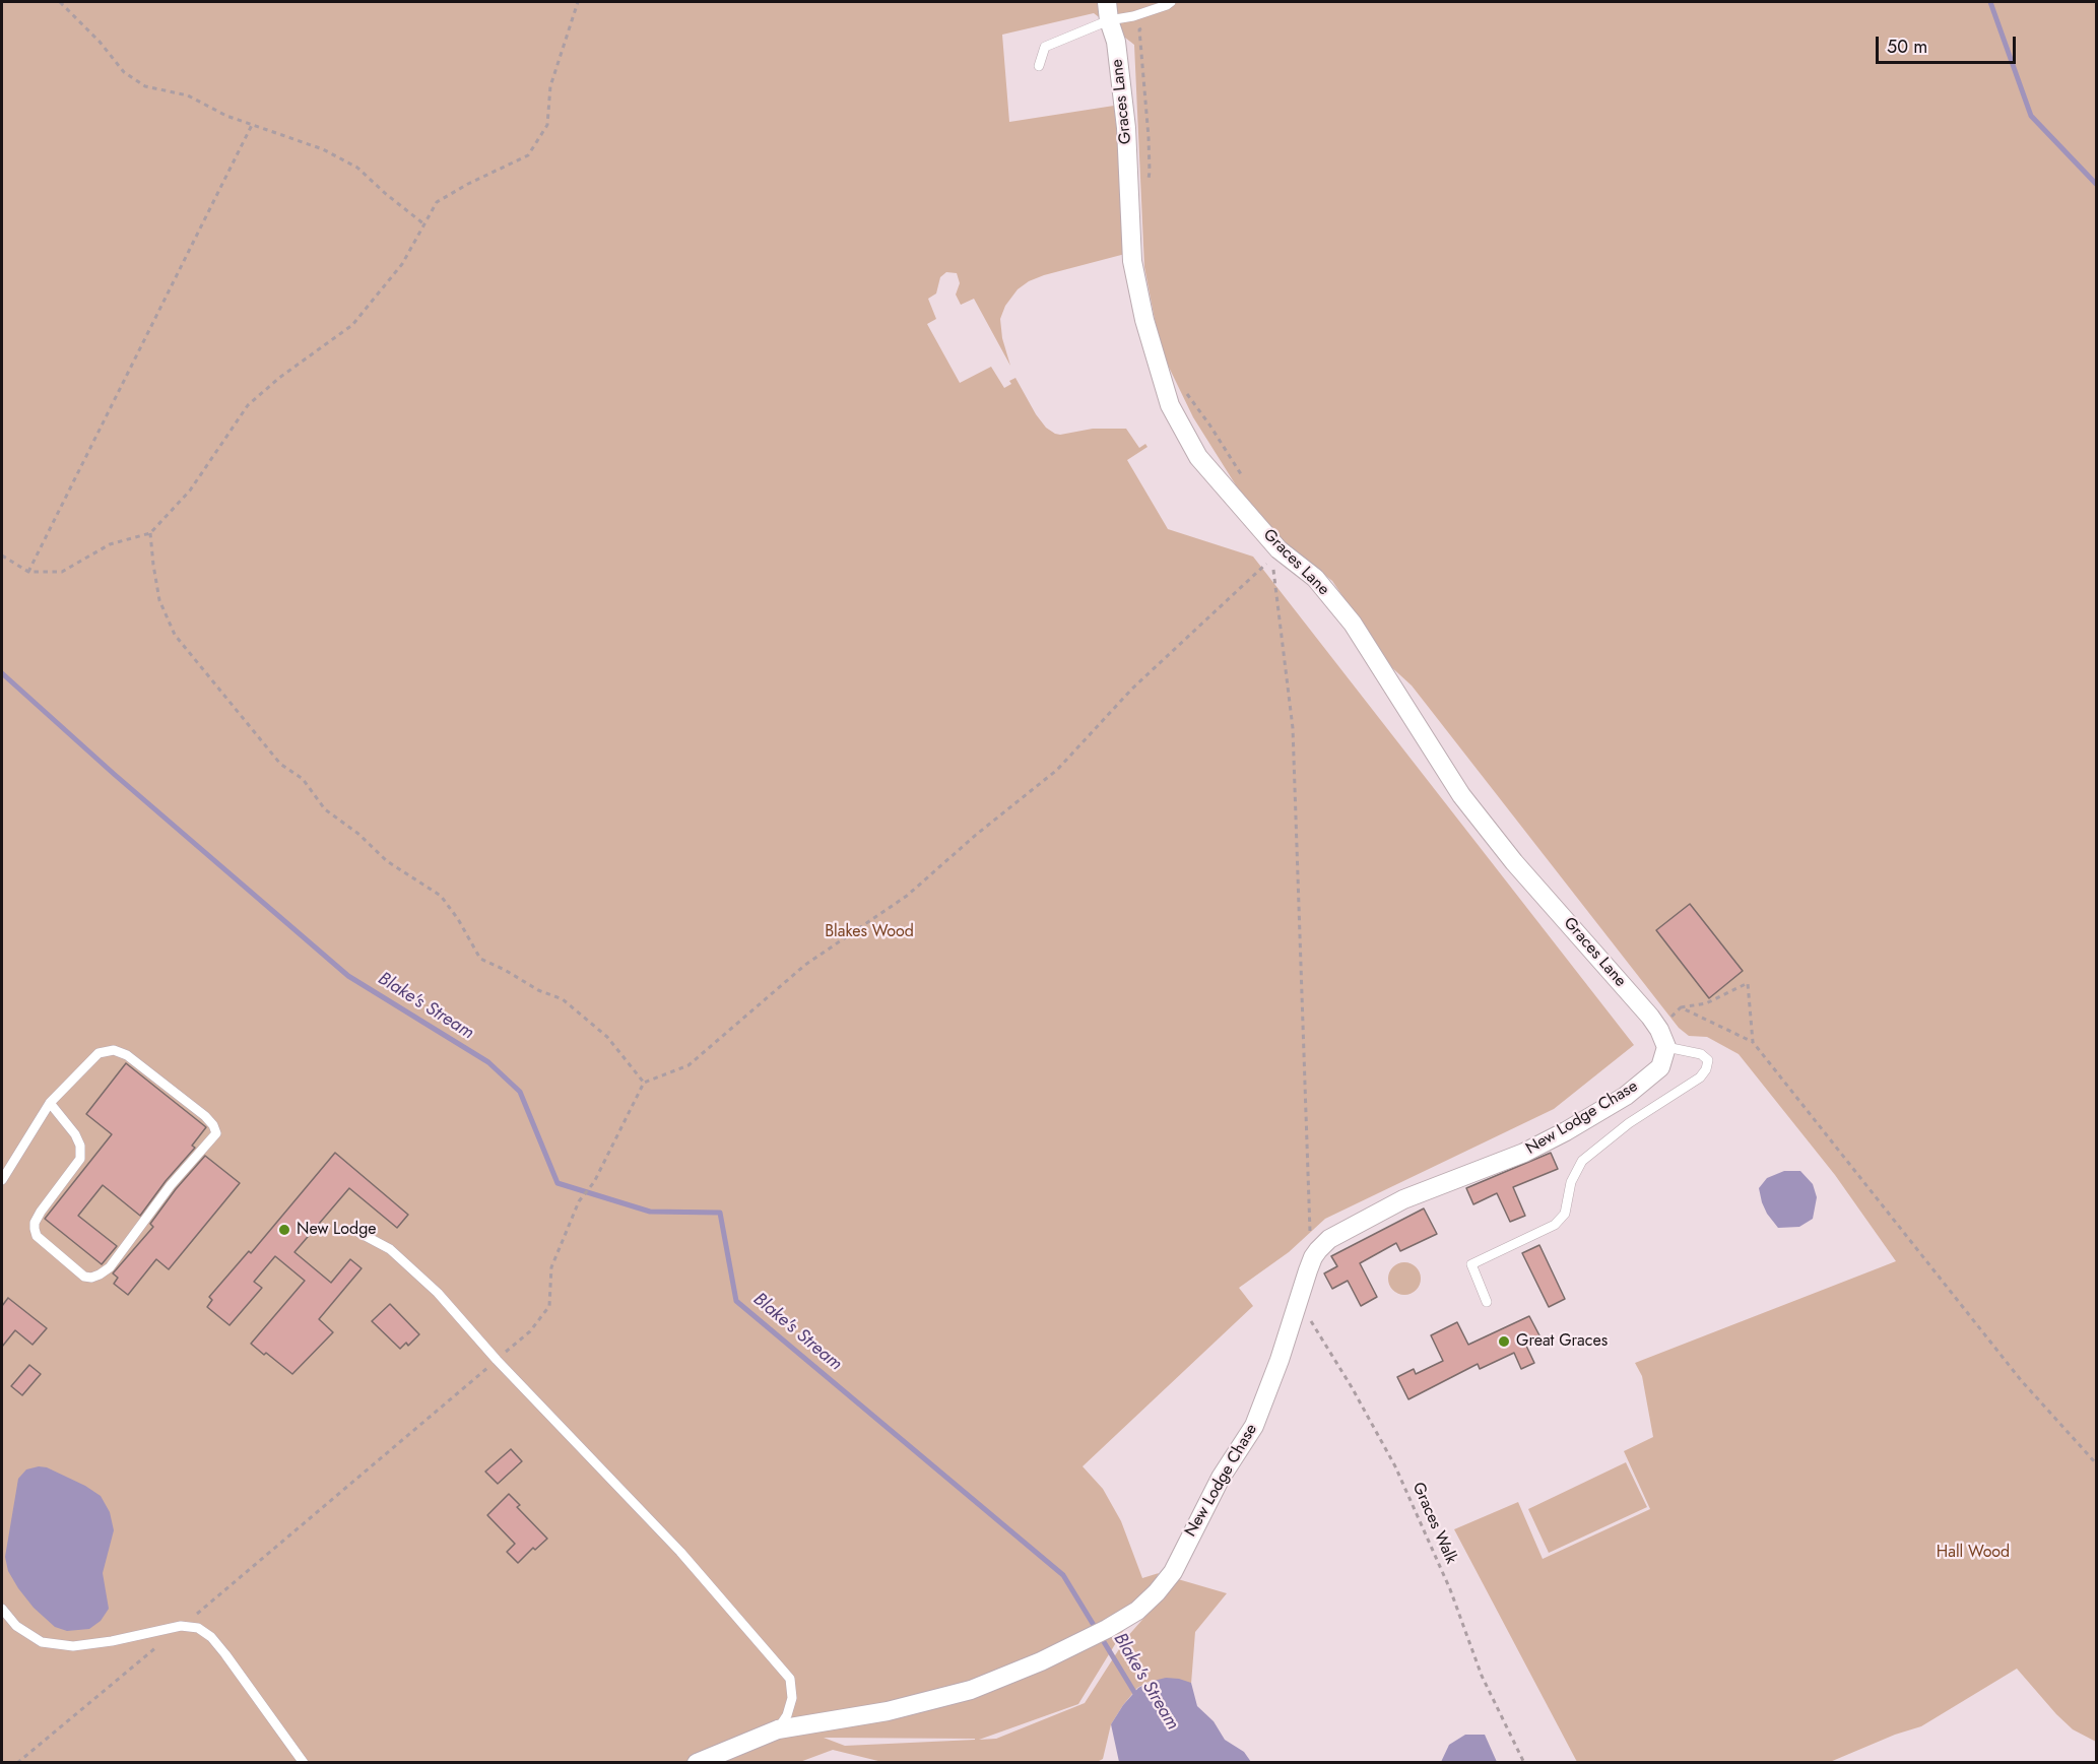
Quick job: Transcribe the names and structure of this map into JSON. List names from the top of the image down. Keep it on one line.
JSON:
{"streets":{"street":["Graces Lane","New Lodge Chase"],"path":["Graces Walk"]},"crossings":[["Graces Lane","New Lodge Chase"],["New Lodge Chase","Graces Walk"]],"water":["Blake's Stream"],"parks":["Blakes Wood","Hall Wood"],"places":["New Lodge","Great Graces"],"scale_bar":"50 m"}
